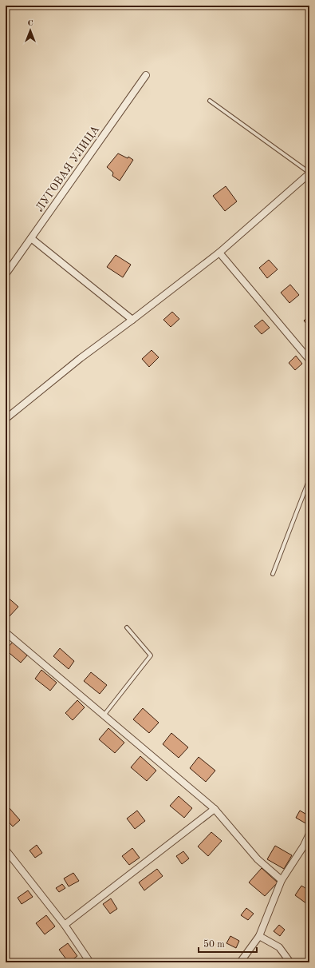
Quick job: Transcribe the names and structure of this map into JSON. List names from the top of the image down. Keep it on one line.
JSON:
{"streets":{"street":["ЛУГОВАЯ УЛИЦА"]},"scale_bar":"50 m","north":"top"}
